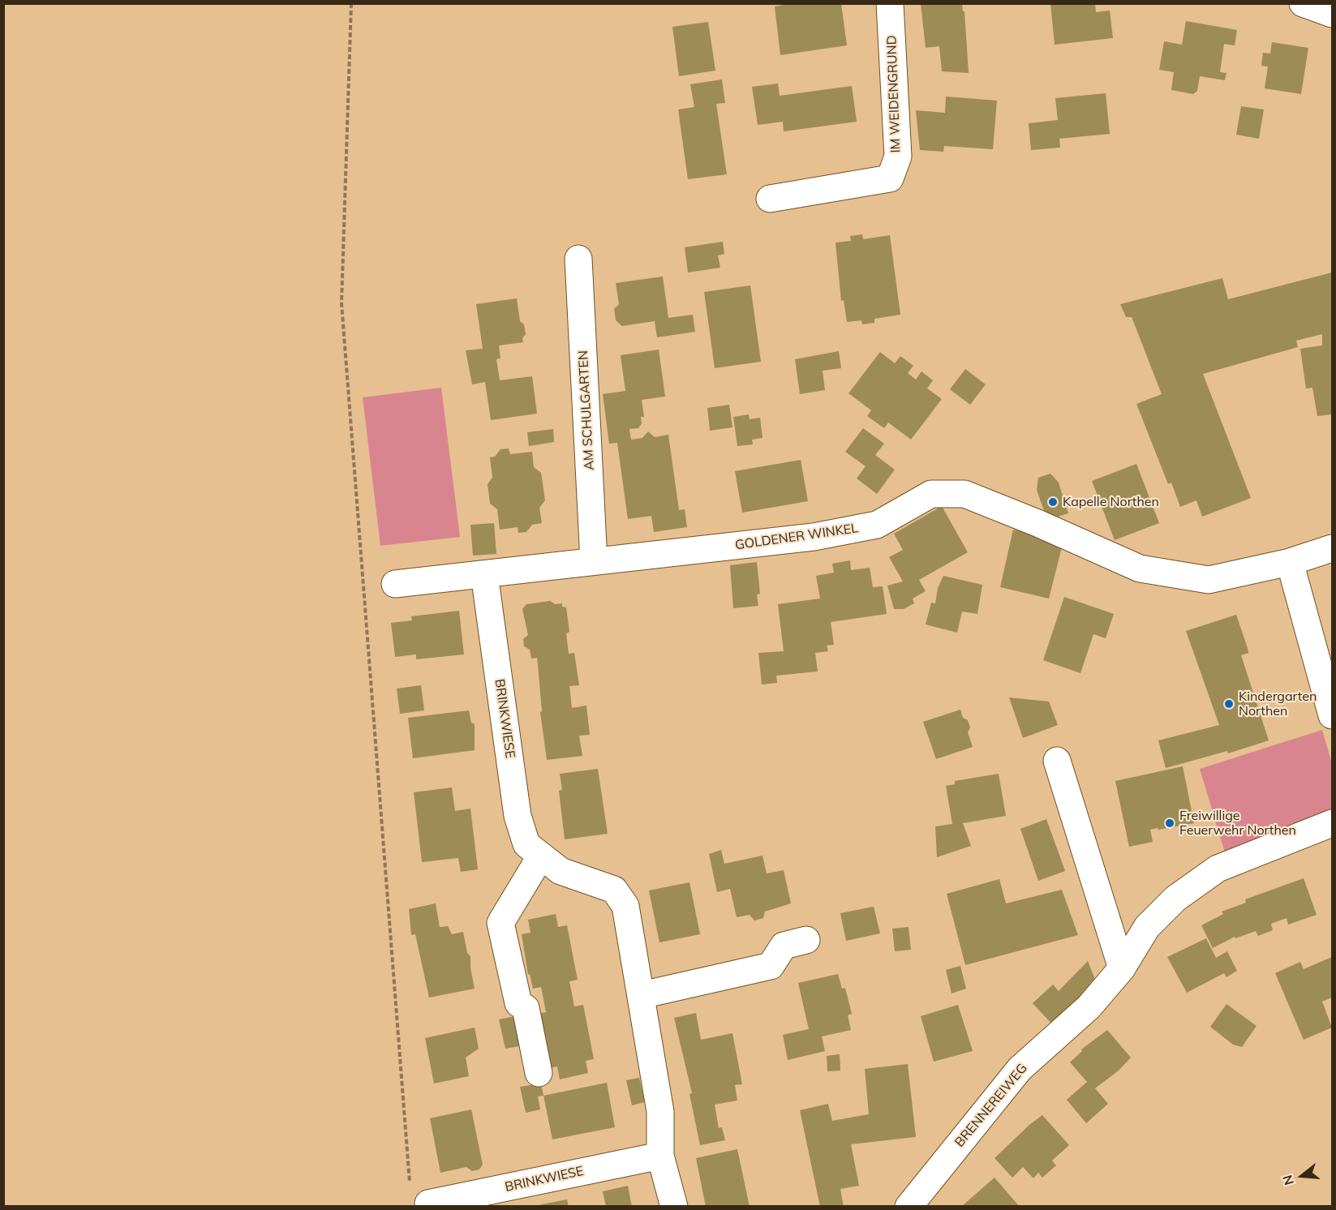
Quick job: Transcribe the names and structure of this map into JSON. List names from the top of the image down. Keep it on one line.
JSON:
{"streets":{"street":["IM WEIDENGRUND","AM SCHULGARTEN","GOLDENER WINKEL","BRINKWIESE","BRENNEREIWEG"]},"crossings":[["AM SCHULGARTEN","GOLDENER WINKEL"],["GOLDENER WINKEL","BRINKWIESE"]],"places":["Kapelle Northen","Kindergarten Northen","Freiwillige Feuerwehr Northen"],"north":"left"}
